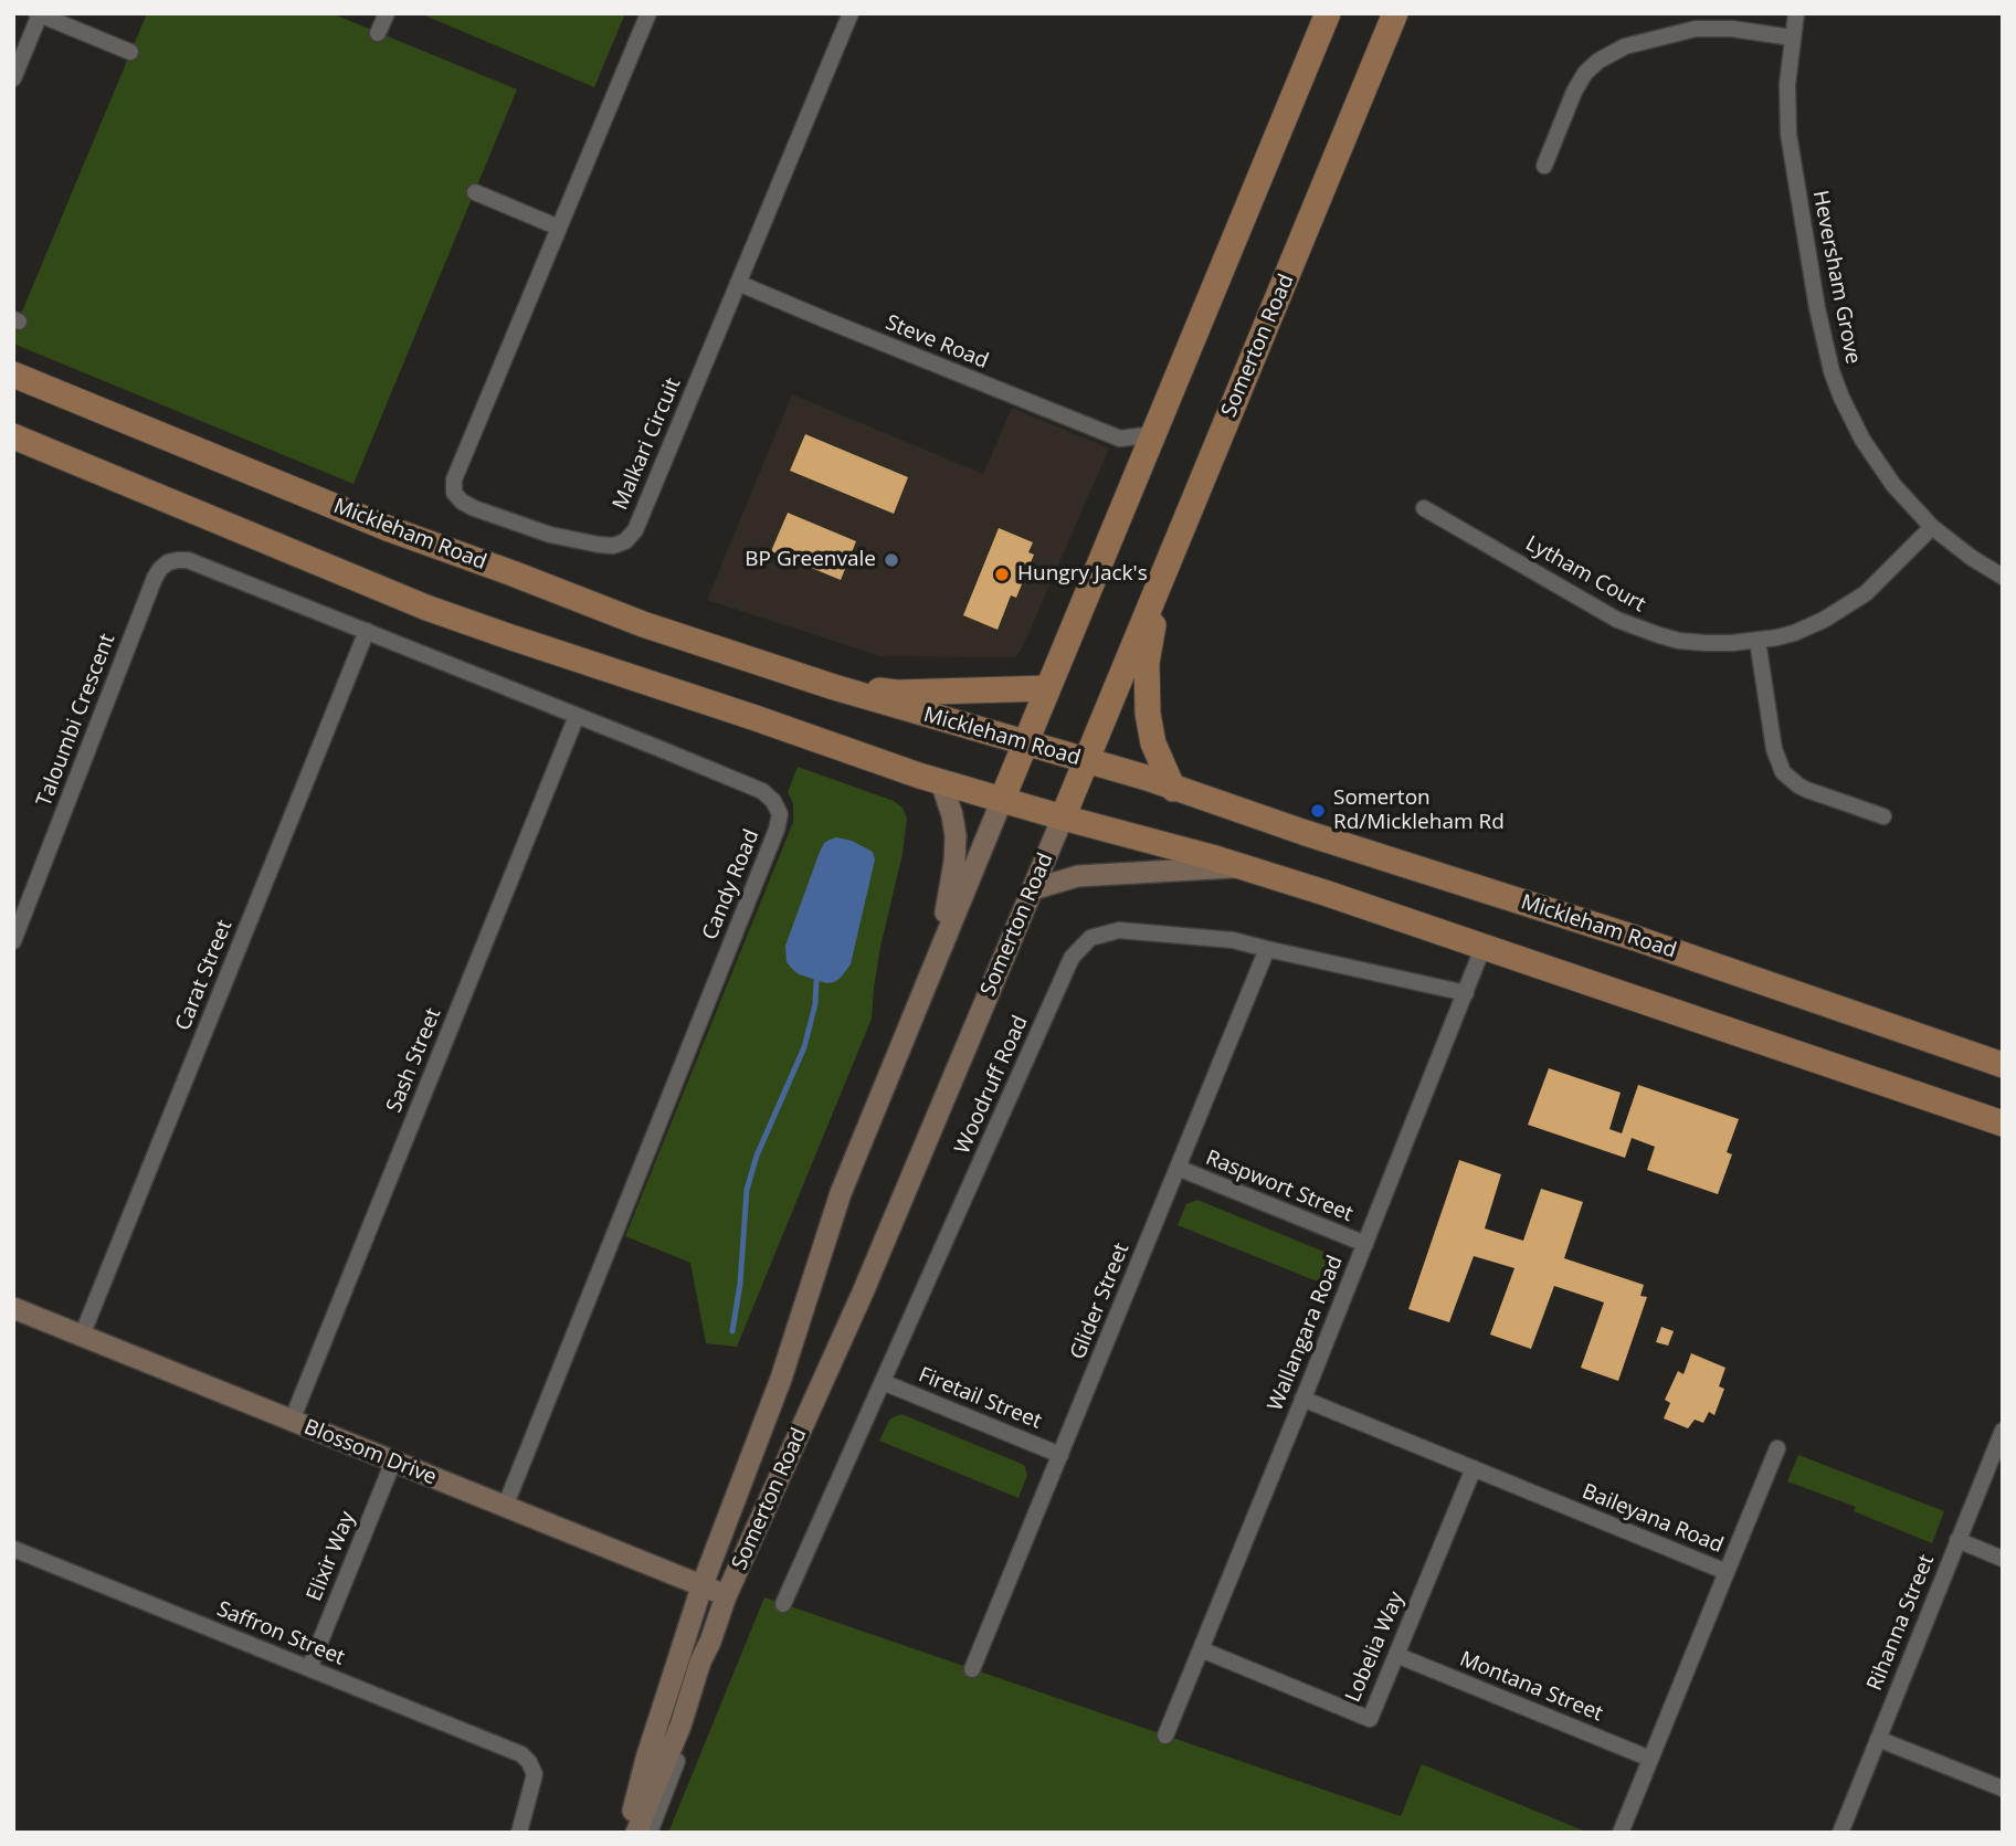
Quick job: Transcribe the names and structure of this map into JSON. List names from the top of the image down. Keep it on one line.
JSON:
{"streets":{"main road":["Somerton Road","Mickleham Road","Blossom Drive"],"street":["Heversham Grove","Steve Road","Malkari Circuit","Lytham Court","Taloumbi Crescent","Candy Road","Carat Street","Sash Street","Woodruff Road","Raspwort Street","Glider Street","Wallangara Road","Firetail Street","Baileyana Road","Elixir Way","Rihanna Street","Saffron Street","Lobelia Way","Montana Street"]},"crossings":[["Heversham Grove","Lytham Court"],["Steve Road","Malkari Circuit"],["Somerton Road","Mickleham Road"],["Somerton Road","Blossom Drive"],["Taloumbi Crescent","Candy Road"],["Candy Road","Carat Street"],["Candy Road","Sash Street"],["Candy Road","Blossom Drive"],["Carat Street","Blossom Drive"],["Sash Street","Blossom Drive"],["Woodruff Road","Glider Street"],["Woodruff Road","Wallangara Road"],["Woodruff Road","Firetail Street"],["Raspwort Street","Glider Street"],["Raspwort Street","Wallangara Road"],["Glider Street","Firetail Street"],["Wallangara Road","Baileyana Road"],["Wallangara Road","Lobelia Way"],["Blossom Drive","Elixir Way"],["Baileyana Road","Lobelia Way"],["Baileyana Road","Montana Street"],["Elixir Way","Saffron Street"],["Lobelia Way","Montana Street"]],"places":["BP Greenvale","Hungry Jack's","Somerton Rd/Mickleham Rd"]}
